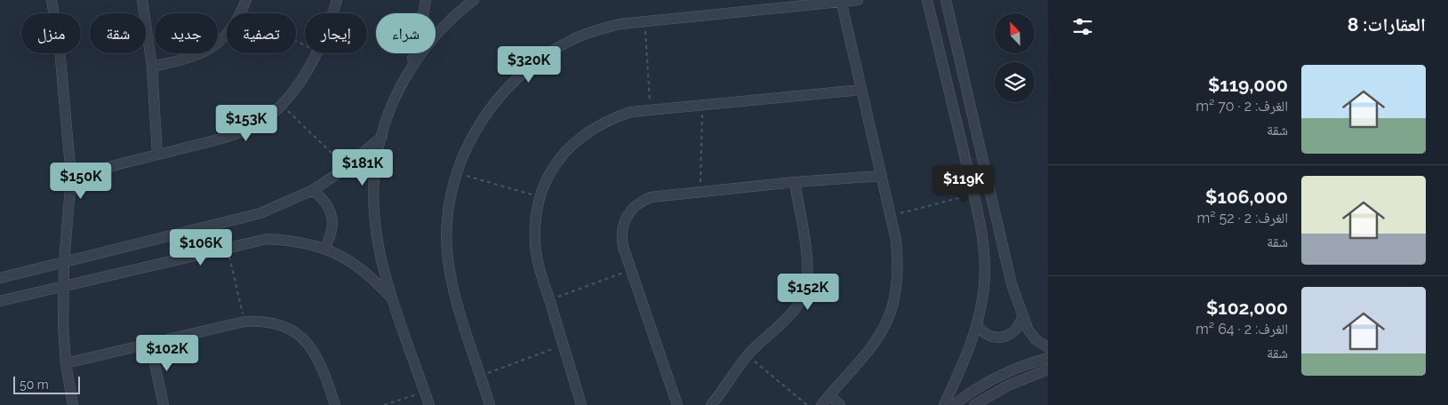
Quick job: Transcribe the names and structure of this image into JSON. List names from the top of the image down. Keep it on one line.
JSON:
{"scale_bar":"50 m","north":"top left","page":{"heading":"العقارات: 8","chip":["شراء","إيجار","تصفية","جديد","شقة","منزل"],"price":["$320K","$153K","$181K","$150K","$119K","$106K","$152K","$102K"],"list":[{"name":"$119,000","note":"الغرف: 2 · 70 m² · شقة"},{"name":"$106,000","note":"الغرف: 2 · 52 m² · شقة"},{"name":"$102,000","note":"الغرف: 2 · 64 m² · شقة"}],"scale":"50 m"}}
